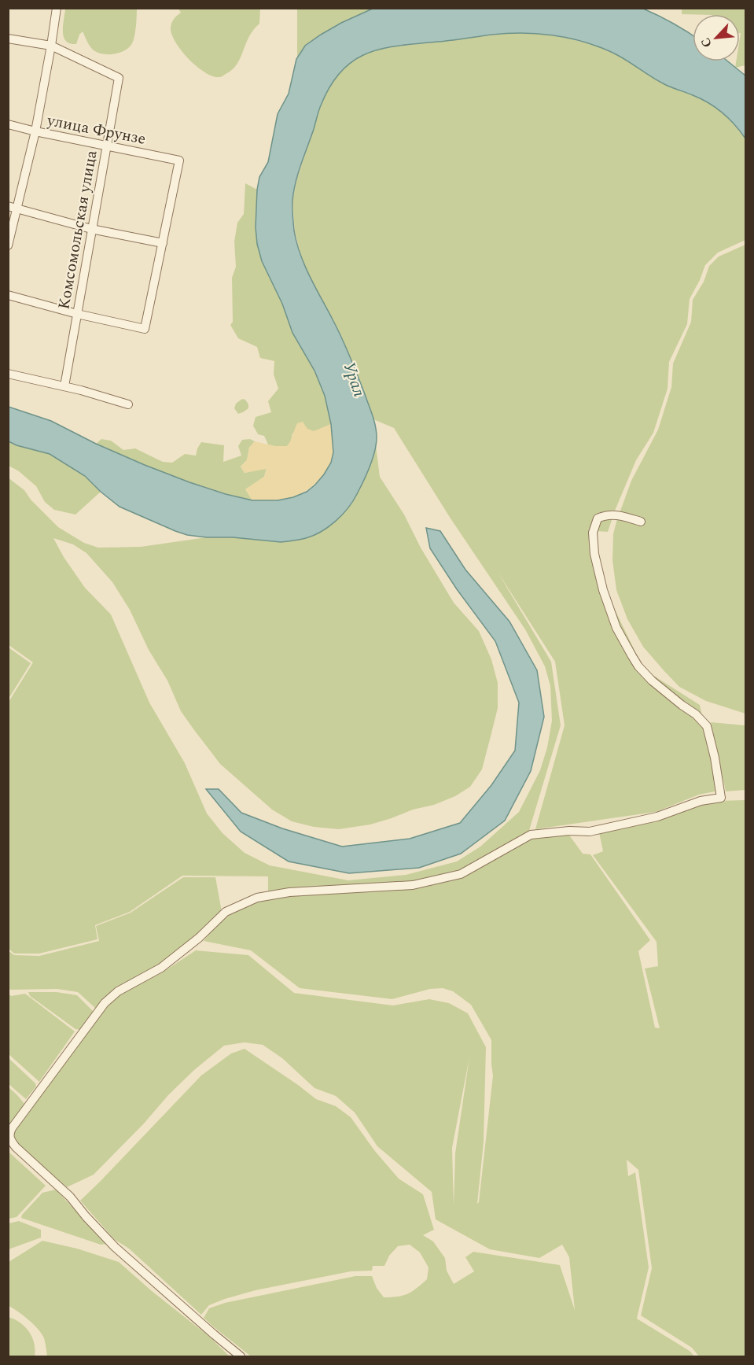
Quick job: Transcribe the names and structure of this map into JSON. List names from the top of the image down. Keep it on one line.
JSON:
{"streets":{"street":["улица Фрунзе","Комсомольская улица"]},"crossings":[["улица Фрунзе","Комсомольская улица"]],"water":["Урал"],"north":"bottom left"}
